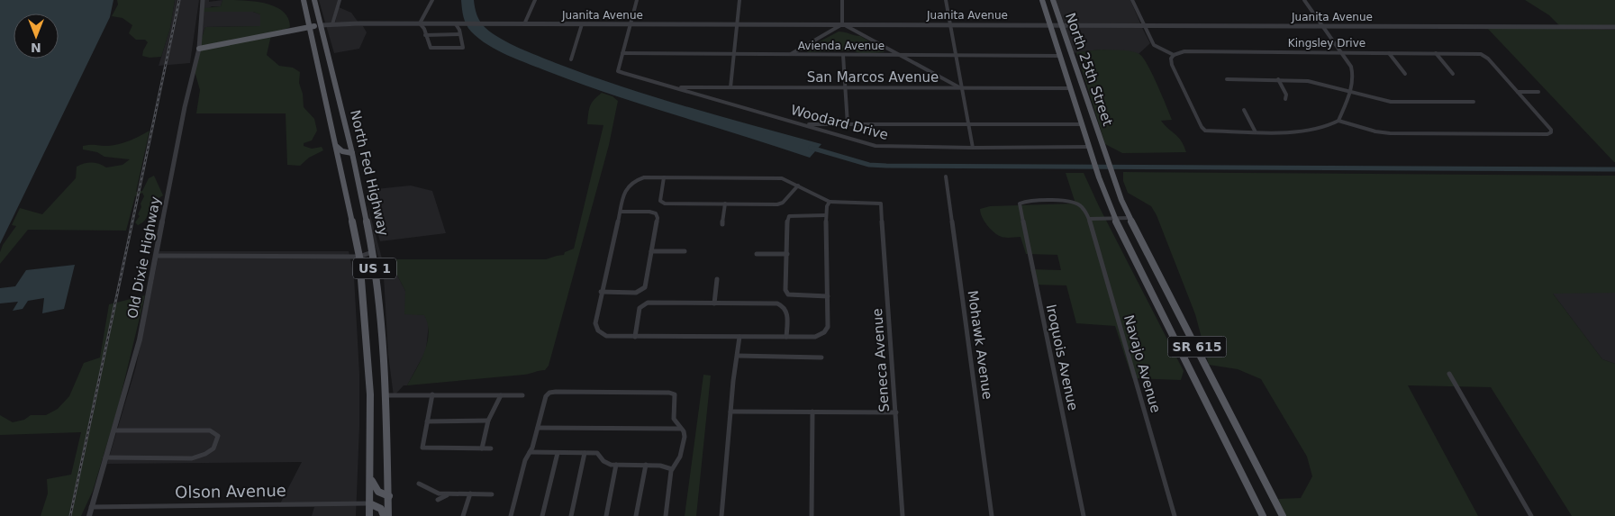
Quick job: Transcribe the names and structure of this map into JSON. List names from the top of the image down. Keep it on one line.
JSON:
{"streets":{"main road":["North 25th Street","North Fed Highway","US 1","SR 615"],"street":["Juanita Avenue","Kingsley Drive","Avienda Avenue","San Marcos Avenue","Woodard Drive","Old Dixie Highway","Mohawk Avenue","Iroquois Avenue","Seneca Avenue","Navajo Avenue","Olson Avenue"]},"crossings":[["Juanita Avenue","North 25th Street"],["Juanita Avenue","North Fed Highway"],["Avienda Avenue","North 25th Street"],["Avienda Avenue","Woodard Drive"],["North 25th Street","San Marcos Avenue"],["North 25th Street","Woodard Drive"],["North 25th Street","SR 615"],["San Marcos Avenue","Woodard Drive"],["Woodard Drive","SR 615"],["North Fed Highway","Olson Avenue"],["Old Dixie Highway","Olson Avenue"],["Iroquois Avenue","Navajo Avenue"]],"north":"bottom"}
